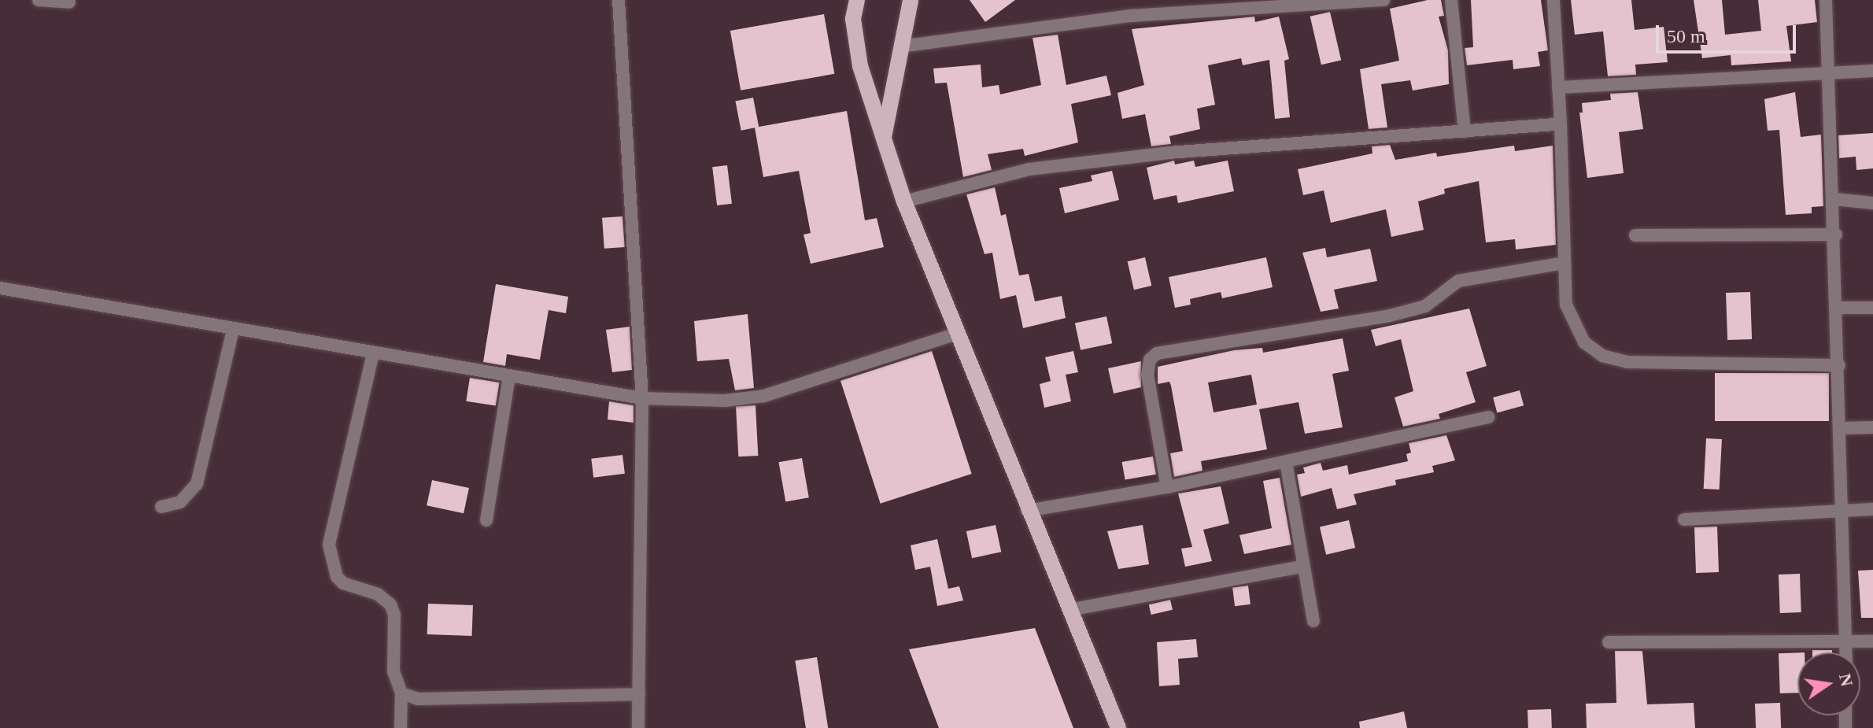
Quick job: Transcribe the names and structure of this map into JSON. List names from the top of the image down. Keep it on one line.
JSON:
{"scale_bar":"50 m","north":"right"}
